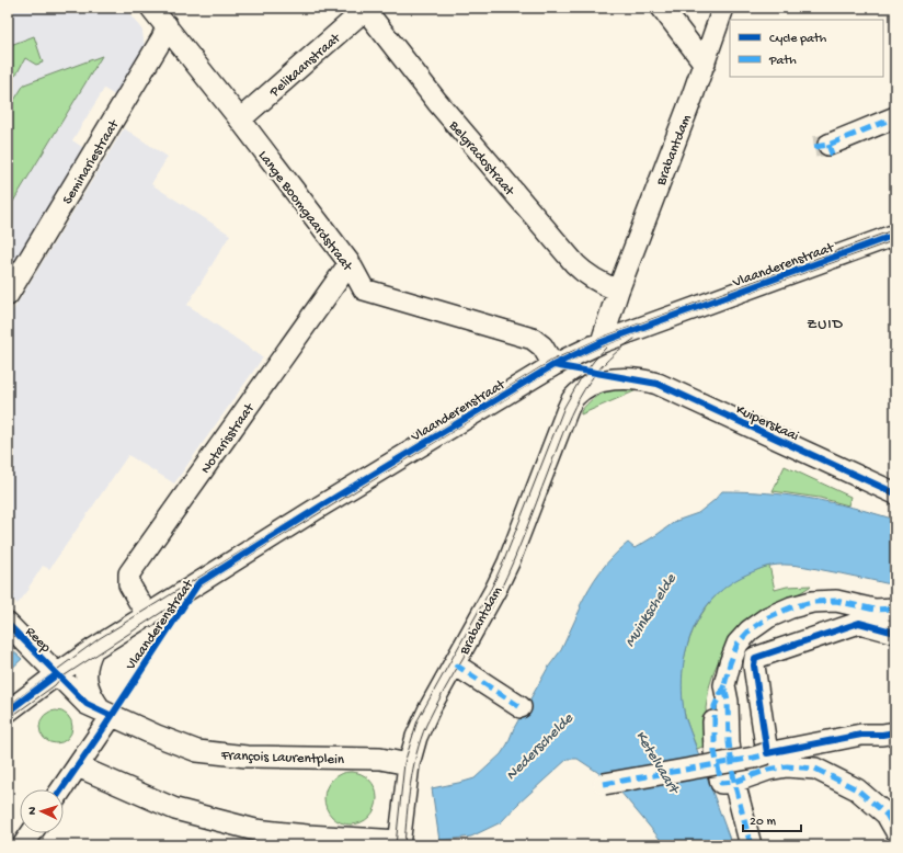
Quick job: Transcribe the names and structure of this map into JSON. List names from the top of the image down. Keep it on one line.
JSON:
{"streets":{"street":["Pelikaanstraat","Brabantdam","Belgradostraat","Seminariestraat","Lange Boomgaardstraat","Vlaanderenstraat","Kuiperskaai","Notarisstraat","Reep","François Laurentplein"]},"crossings":[["Pelikaanstraat","Belgradostraat"],["Pelikaanstraat","Lange Boomgaardstraat"],["Brabantdam","Belgradostraat"],["Brabantdam","Vlaanderenstraat"],["Brabantdam","Kuiperskaai"],["Brabantdam","François Laurentplein"],["Seminariestraat","Lange Boomgaardstraat"],["Lange Boomgaardstraat","Vlaanderenstraat"],["Lange Boomgaardstraat","Notarisstraat"],["Vlaanderenstraat","Notarisstraat"],["Vlaanderenstraat","Reep"],["Reep","François Laurentplein"]],"districts":["ZUID"],"water":["Muinkschelde","Nederschelde","Ketelvaart"],"legend":["Cycle path","Path"],"scale_bar":"20 m","north":"left"}
